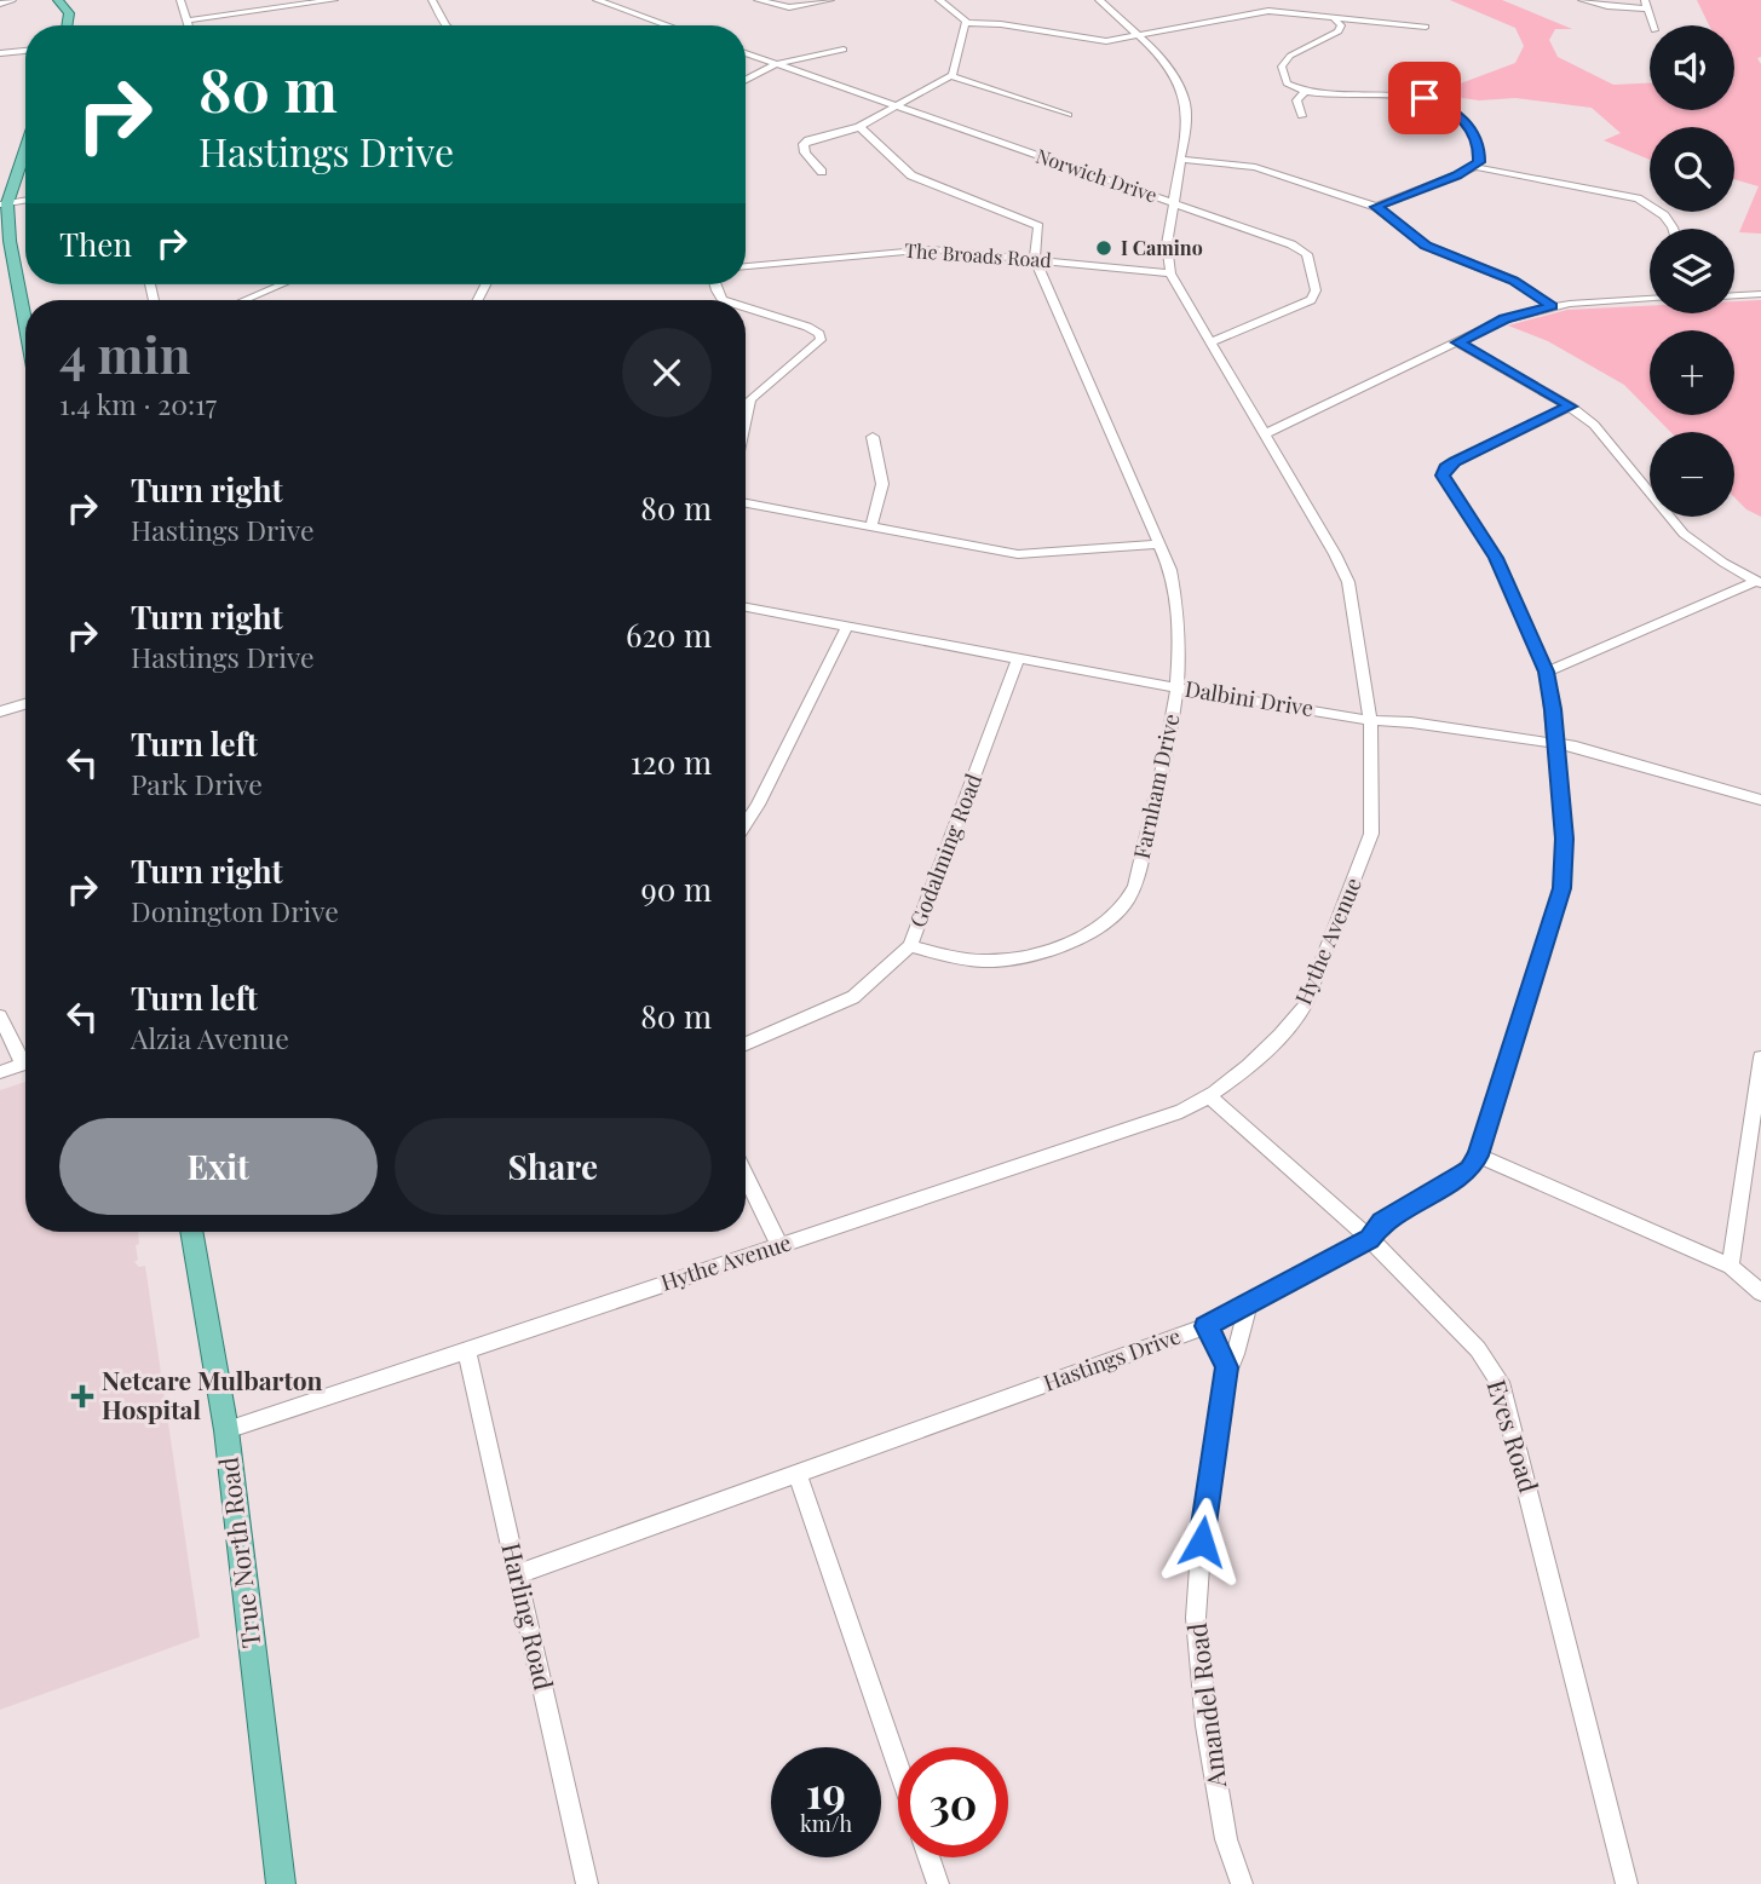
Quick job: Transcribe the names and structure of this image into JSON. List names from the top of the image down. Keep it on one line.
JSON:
{"streets":{"main road":["True North Road"],"street":["Norwich Drive","The Broads Road","Dalbini Drive","Farnham Drive","Godalming Road","Hythe Avenue","Hastings Drive","Eves Road","Harling Road","Amandel Road"]},"crossings":[["Norwich Drive","Hythe Avenue"],["The Broads Road","Farnham Drive"],["The Broads Road","Hythe Avenue"],["Dalbini Drive","Farnham Drive"],["Dalbini Drive","Godalming Road"],["Dalbini Drive","Hythe Avenue"],["Dalbini Drive","Hastings Drive"],["Farnham Drive","Godalming Road"],["Hythe Avenue","Eves Road"],["Hythe Avenue","True North Road"],["Hythe Avenue","Harling Road"],["Hastings Drive","Eves Road"],["Hastings Drive","Harling Road"],["Hastings Drive","Amandel Road"]],"places":{"other":["I Camino"],"health":["Netcare Mulbarton Hospital"]},"page":{"map_buttons":["+","−"],"turn":["80 m","Hastings Drive"],"then":"Then","heading":["4 min","1.4 km · 20:17"],"list":[{"name":"Turn right","note":"Hastings Drive","value":"80 m"},{"name":"Turn right","note":"Hastings Drive","value":"620 m"},{"name":"Turn left","note":"Park Drive","value":"120 m"},{"name":"Turn right","note":"Donington Drive","value":"90 m"},{"name":"Turn left","note":"Alzia Avenue","value":"80 m"}],"buttons":["Exit","Share"],"speed":"19 km/h","limit":"30"}}
